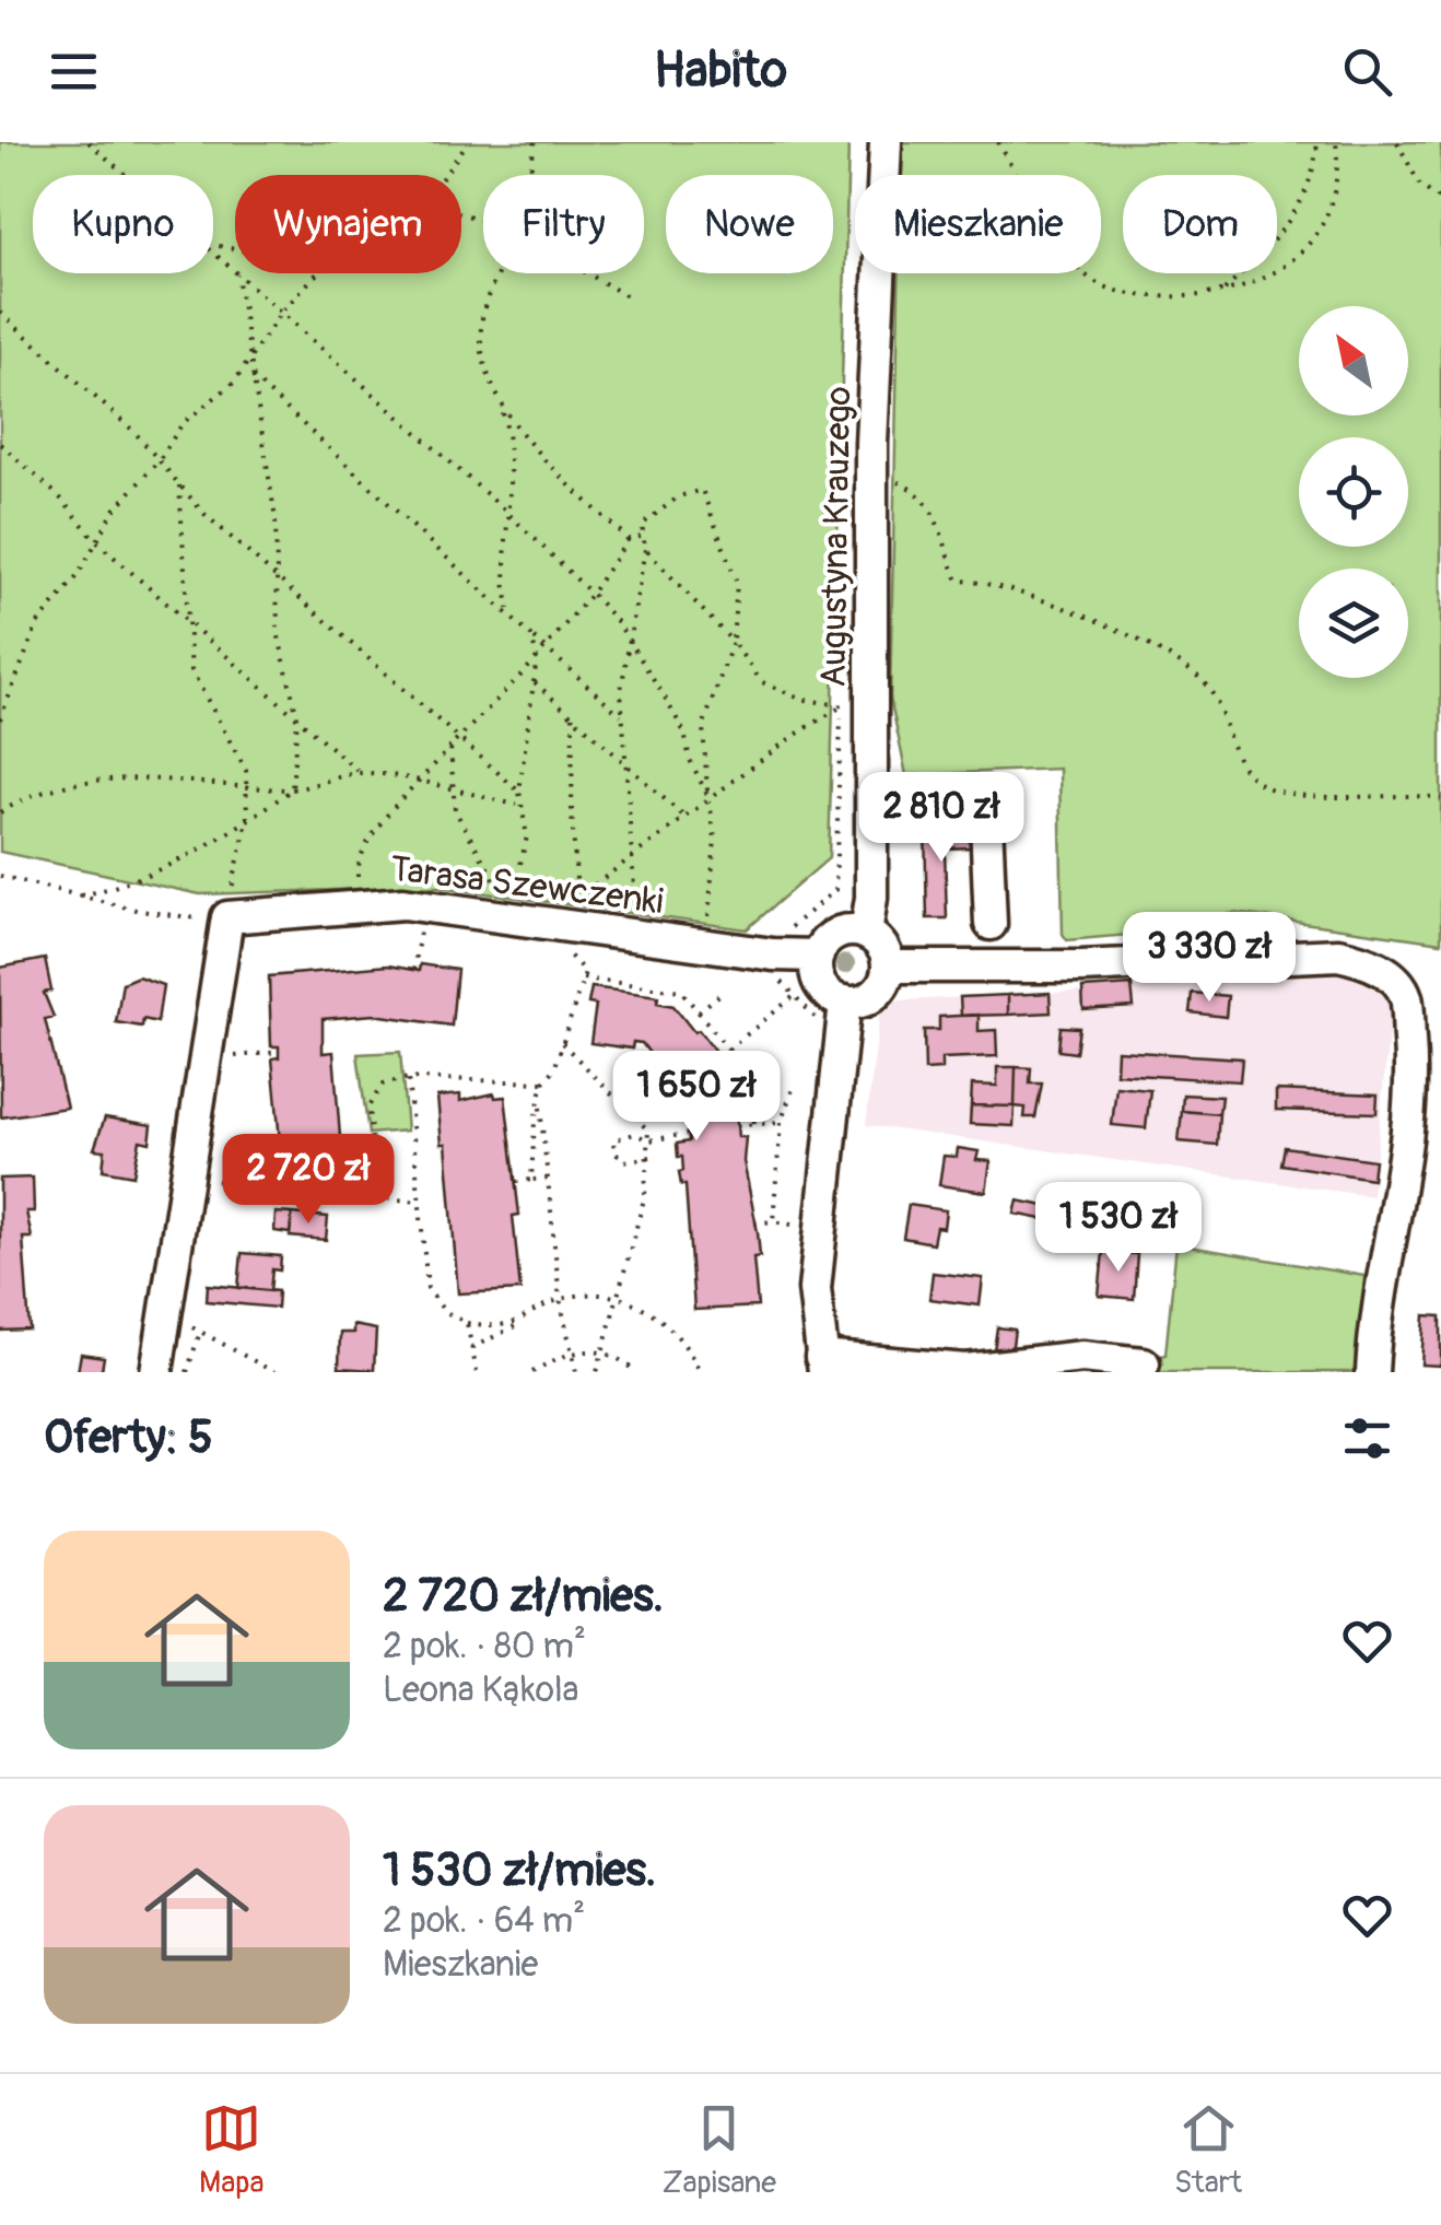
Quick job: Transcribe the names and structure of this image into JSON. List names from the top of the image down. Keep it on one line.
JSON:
{"streets":{"street":["Augustyna Krauzego","Tarasa Szewczenki"]},"crossings":[["Augustyna Krauzego","Tarasa Szewczenki"]],"north":"top left","page":{"header":"Habito","chip":["Kupno","Wynajem","Filtry","Nowe","Mieszkanie","Dom"],"price":["2 810 zł","3 330 zł","1 650 zł","2 720 zł","1 530 zł"],"heading":"Oferty: 5","list":[{"name":"2 720 zł/mies.","note":"2 pok. · 80 m² · Leona Kąkola"},{"name":"1 530 zł/mies.","note":"2 pok. · 64 m² · Mieszkanie"}],"tabs":["Mapa","Zapisane","Start"]}}
